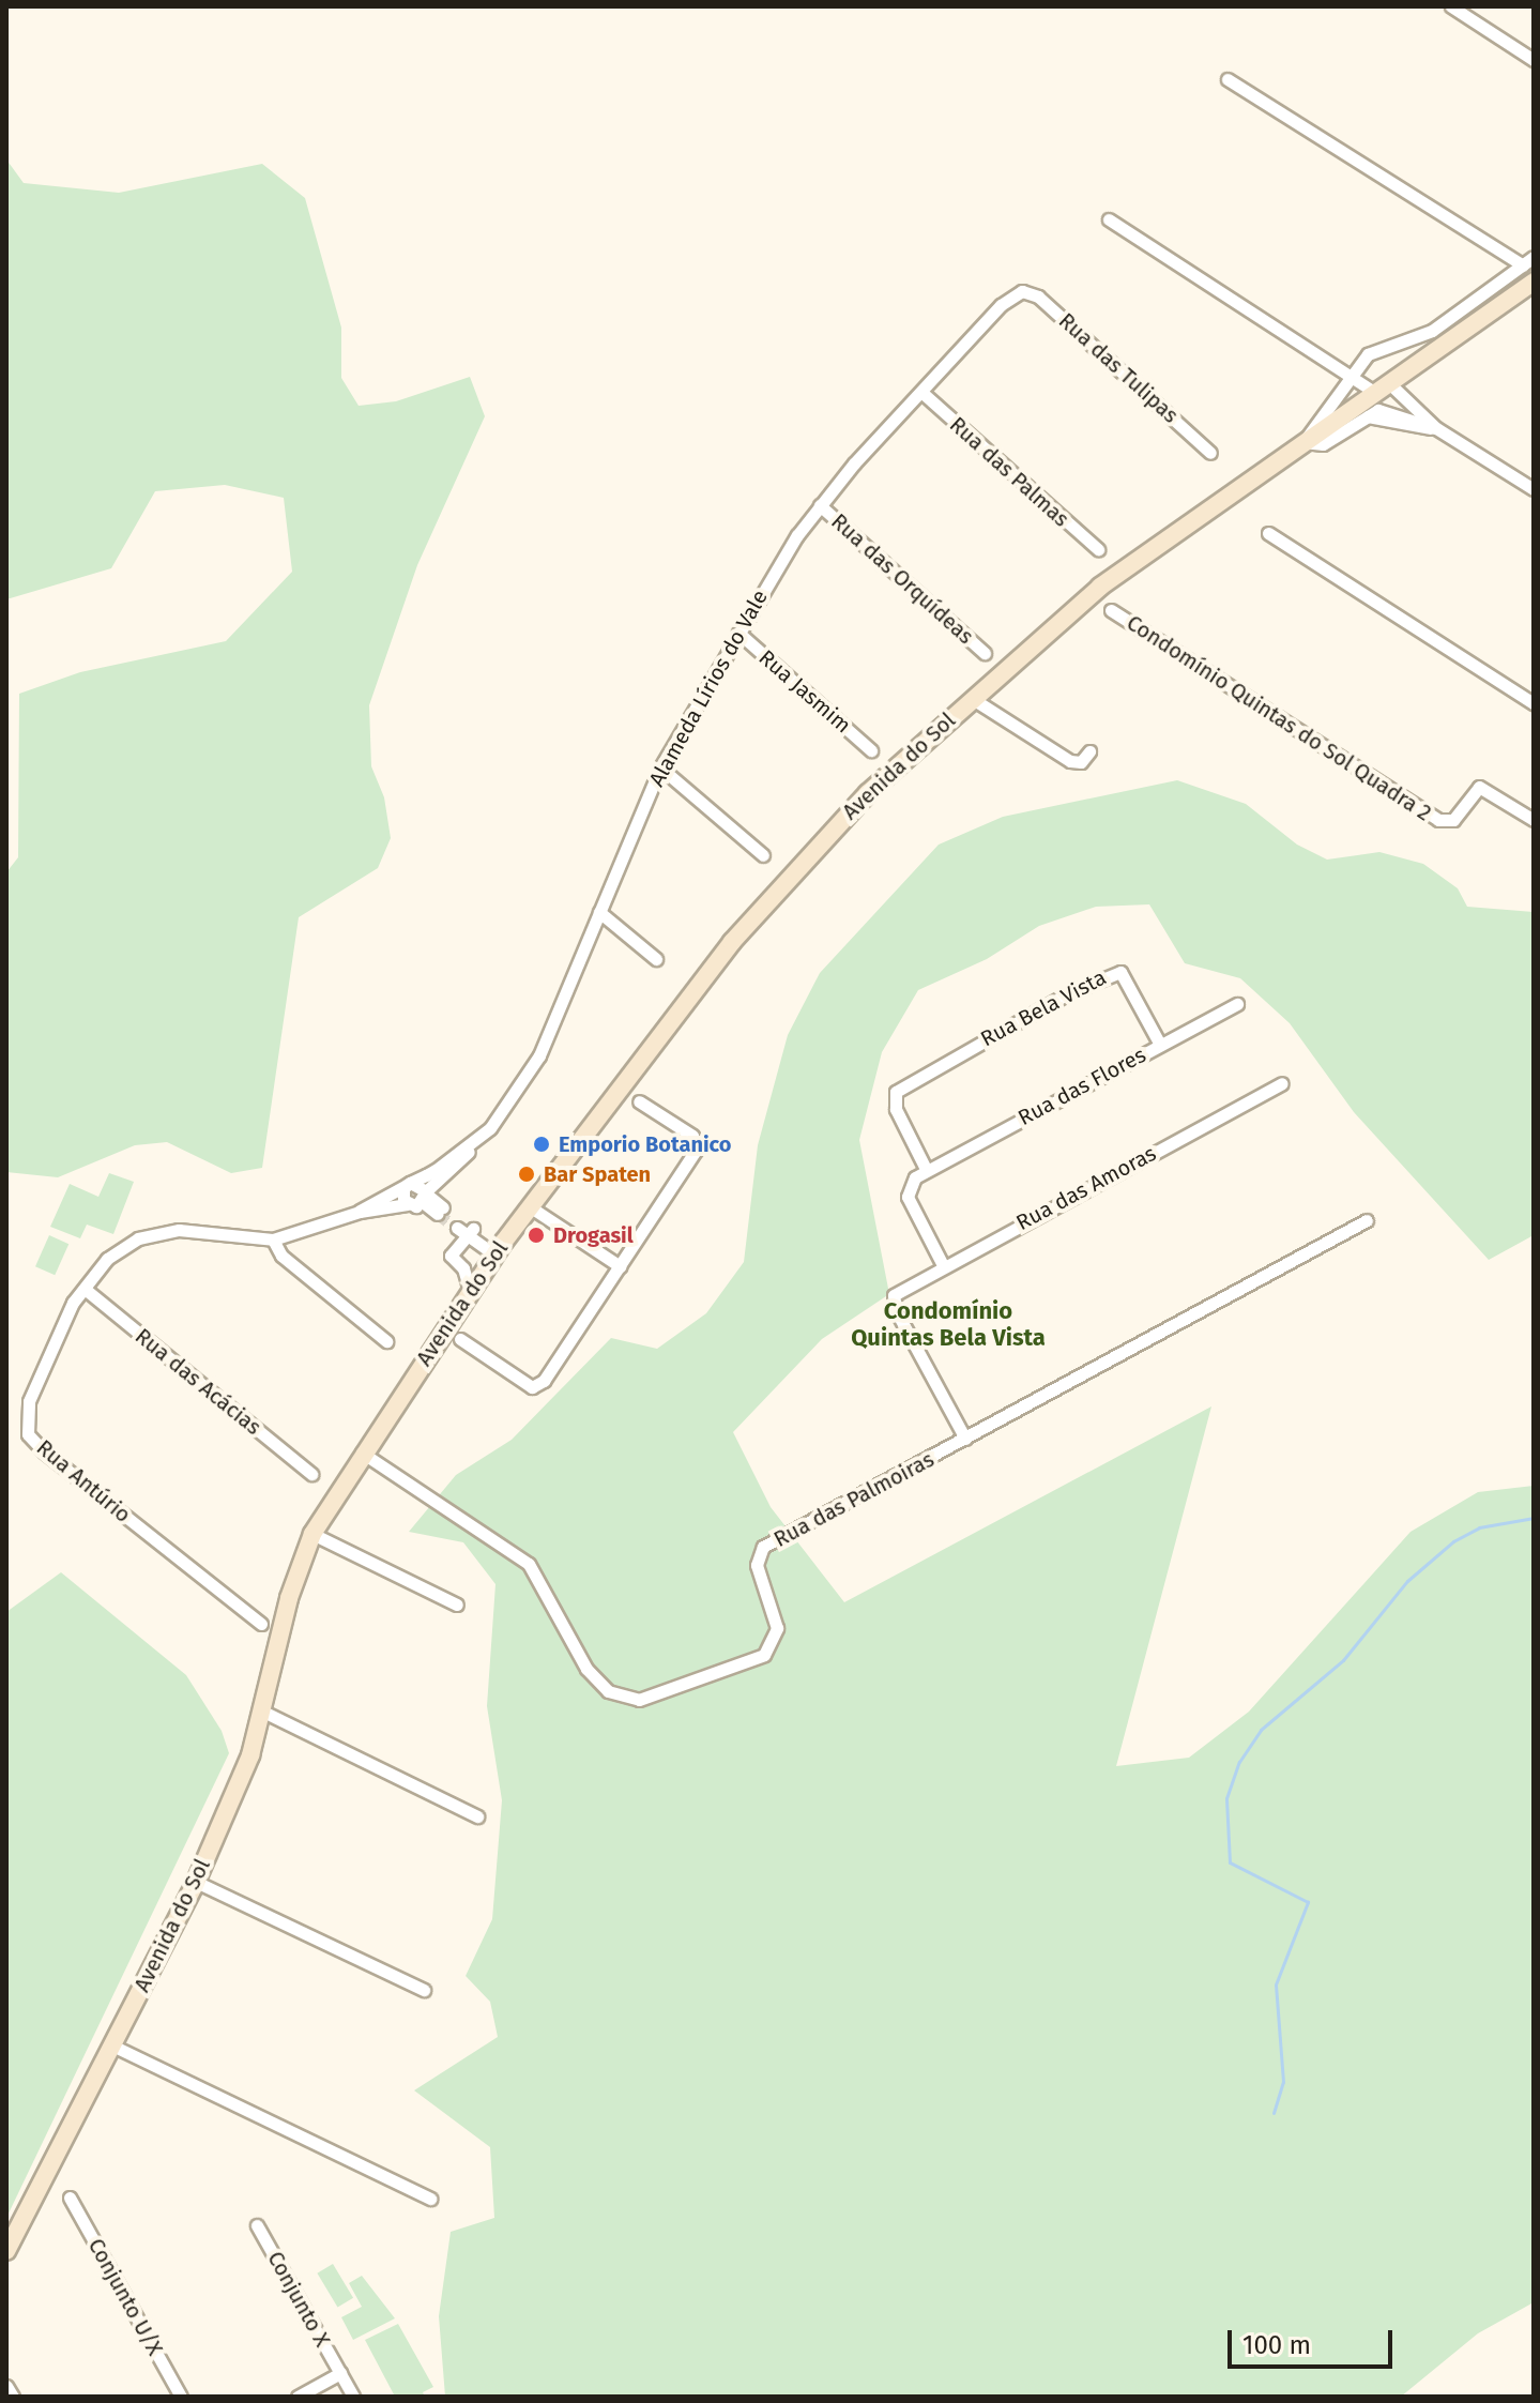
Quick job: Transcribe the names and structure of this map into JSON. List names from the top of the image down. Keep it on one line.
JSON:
{"streets":{"street":["Rua das Tulipas","Rua das Palmas","Rua das Orquídeas","Alameda Lírios do Vale","Rua Jasmim","Condomínio Quintas do Sol Quadra 2","Avenida do Sol","Rua Bela Vista","Rua das Flores","Rua das Amoras","Rua das Acácias","Rua Antúrio","Rua das Palmoiras","Conjunto U/X","Conjunto X"]},"crossings":[["Rua das Tulipas","Alameda Lírios do Vale"],["Rua das Palmas","Alameda Lírios do Vale"],["Rua das Orquídeas","Alameda Lírios do Vale"],["Alameda Lírios do Vale","Rua Jasmim"],["Alameda Lírios do Vale","Rua Antúrio"],["Avenida do Sol","Rua das Palmoiras"],["Rua Bela Vista","Rua das Flores"],["Rua das Amoras","Rua das Palmoiras"],["Rua das Acácias","Rua Antúrio"]],"districts":["Condomínio Quintas Bela Vista"],"places":["Emporio Botanico","Bar Spaten","Drogasil"],"scale_bar":"100 m"}
